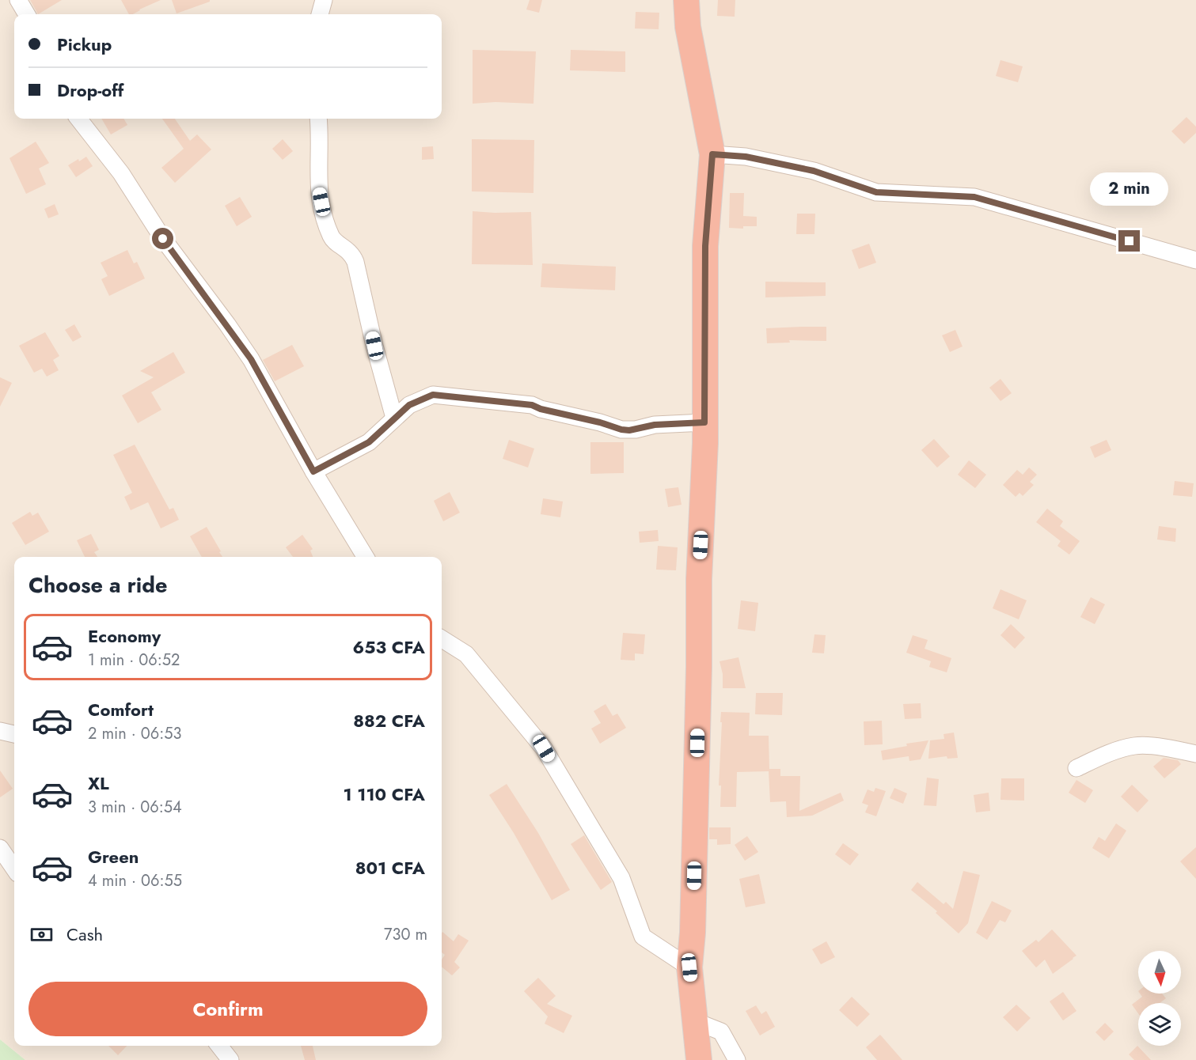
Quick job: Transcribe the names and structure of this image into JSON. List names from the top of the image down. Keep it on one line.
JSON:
{"north":"bottom","page":{"banner":["Pickup","Drop-off"],"bubble":"2 min","heading":"Choose a ride","list":[{"name":"Economy","note":"1 min · 06:52","value":"653 CFA"},{"name":"Comfort","note":"2 min · 06:53","value":"882 CFA"},{"name":"XL","note":"3 min · 06:54","value":"1 110 CFA"},{"name":"Green","note":"4 min · 06:55","value":"801 CFA"}],"pay":["Cash","730 m"],"buttons":"Confirm"}}
